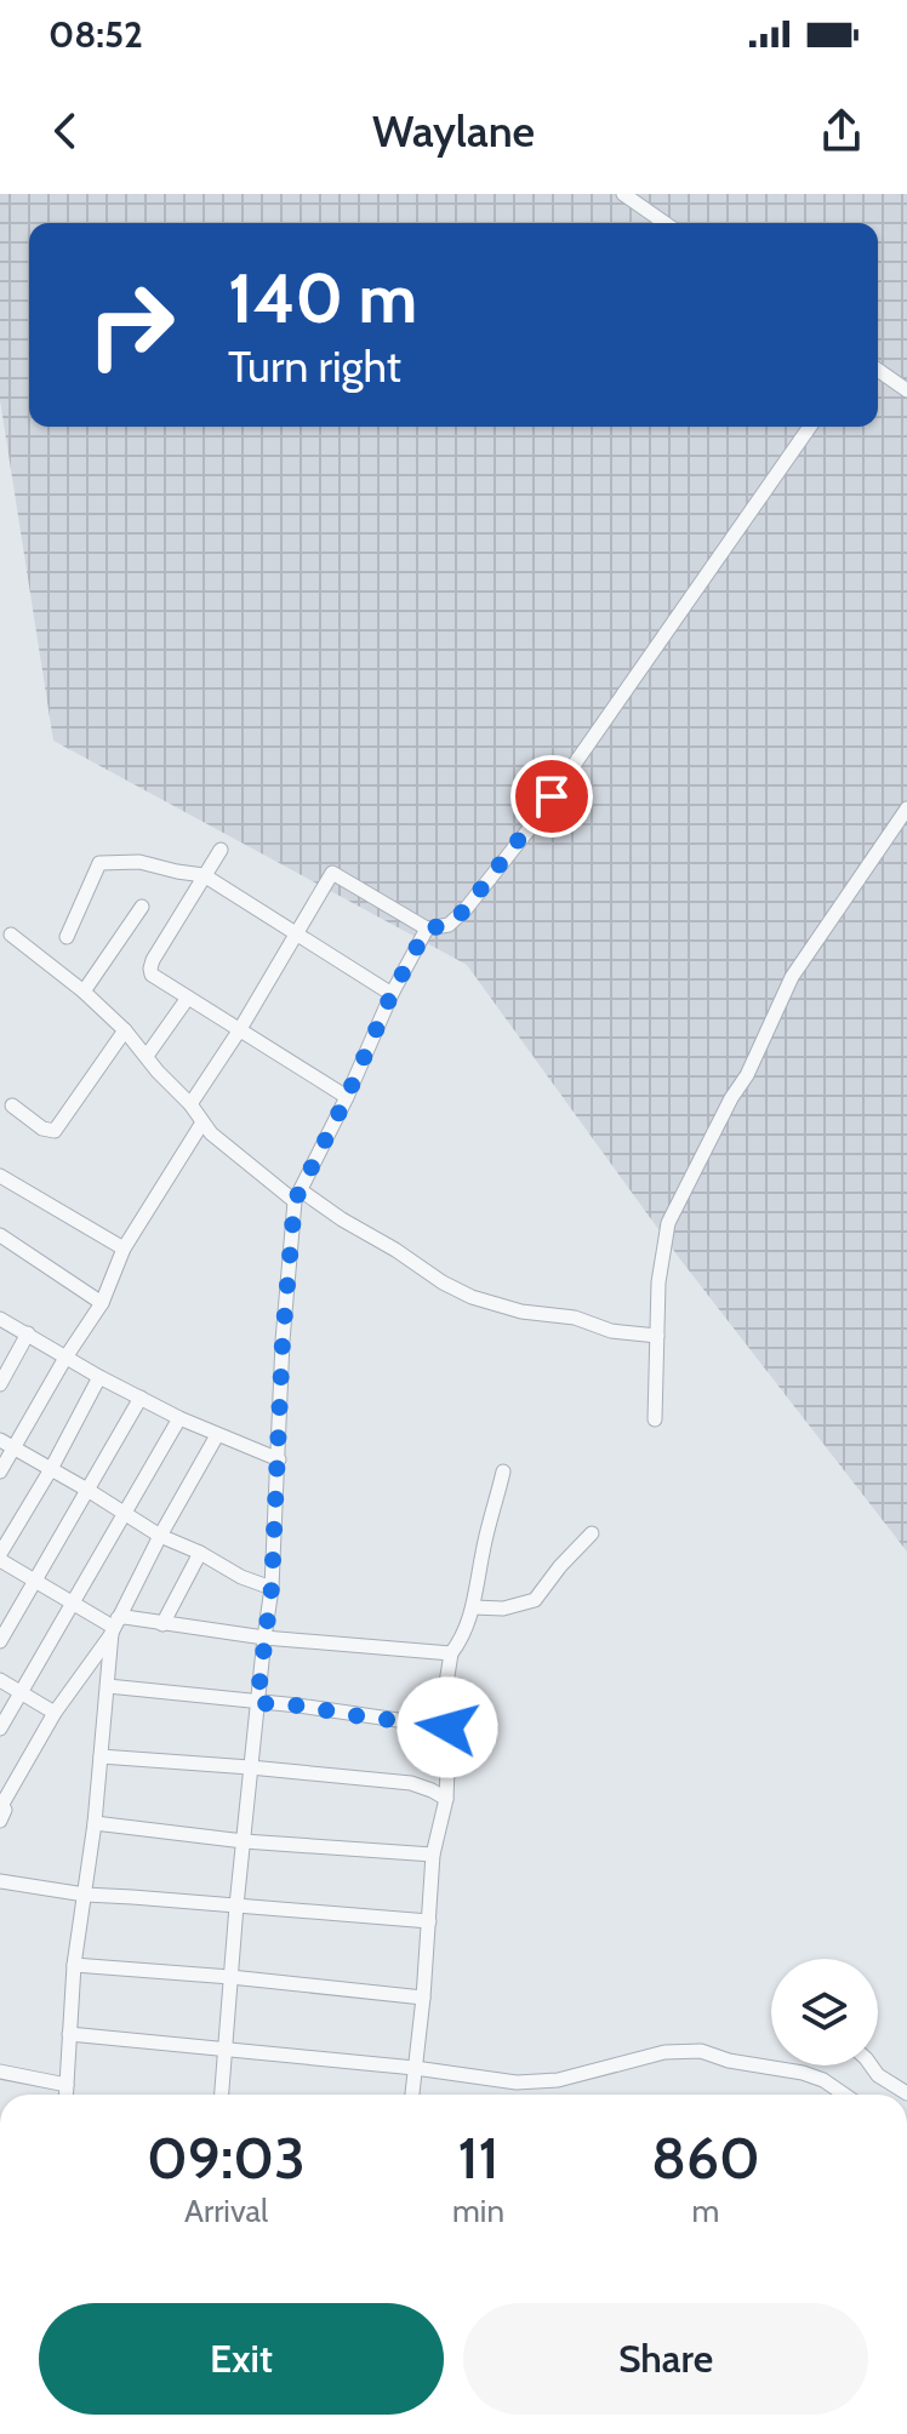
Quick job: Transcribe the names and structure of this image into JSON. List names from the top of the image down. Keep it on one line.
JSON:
{"page":{"status":"08:52","header":"Waylane","turn":["140 m","Turn right"],"eta":["09:03","Arrival","11","min","860","m"],"buttons":["Exit","Share"]}}
